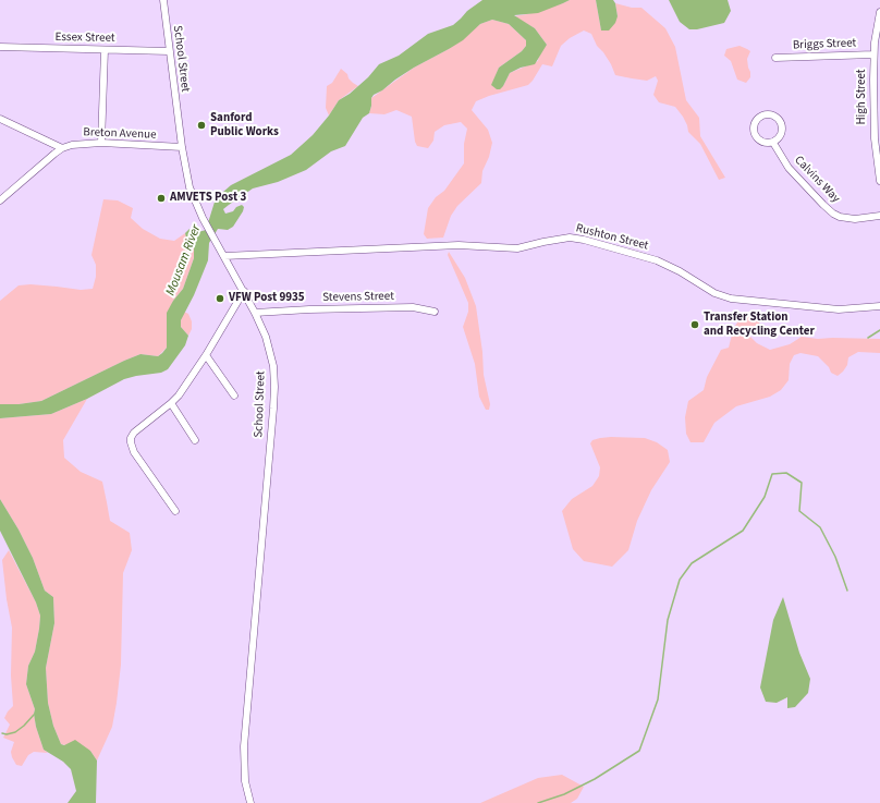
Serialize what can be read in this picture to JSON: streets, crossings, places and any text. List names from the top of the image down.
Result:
{
  "streets": {
    "street": [
      "Essex Street",
      "Briggs Street",
      "School Street",
      "High Street",
      "Breton Avenue",
      "Calvins Way",
      "Rushton Street",
      "Stevens Street"
    ]
  },
  "crossings": [
    ["Essex Street", "School Street"],
    ["Briggs Street", "High Street"],
    ["School Street", "Breton Avenue"],
    ["School Street", "Rushton Street"],
    ["School Street", "Stevens Street"]
  ],
  "water": ["Mousam River"],
  "places": [
    "Sanford Public Works",
    "AMVETS Post 3",
    "VFW Post 9935",
    "Transfer Station and Recycling Center"
  ]
}
